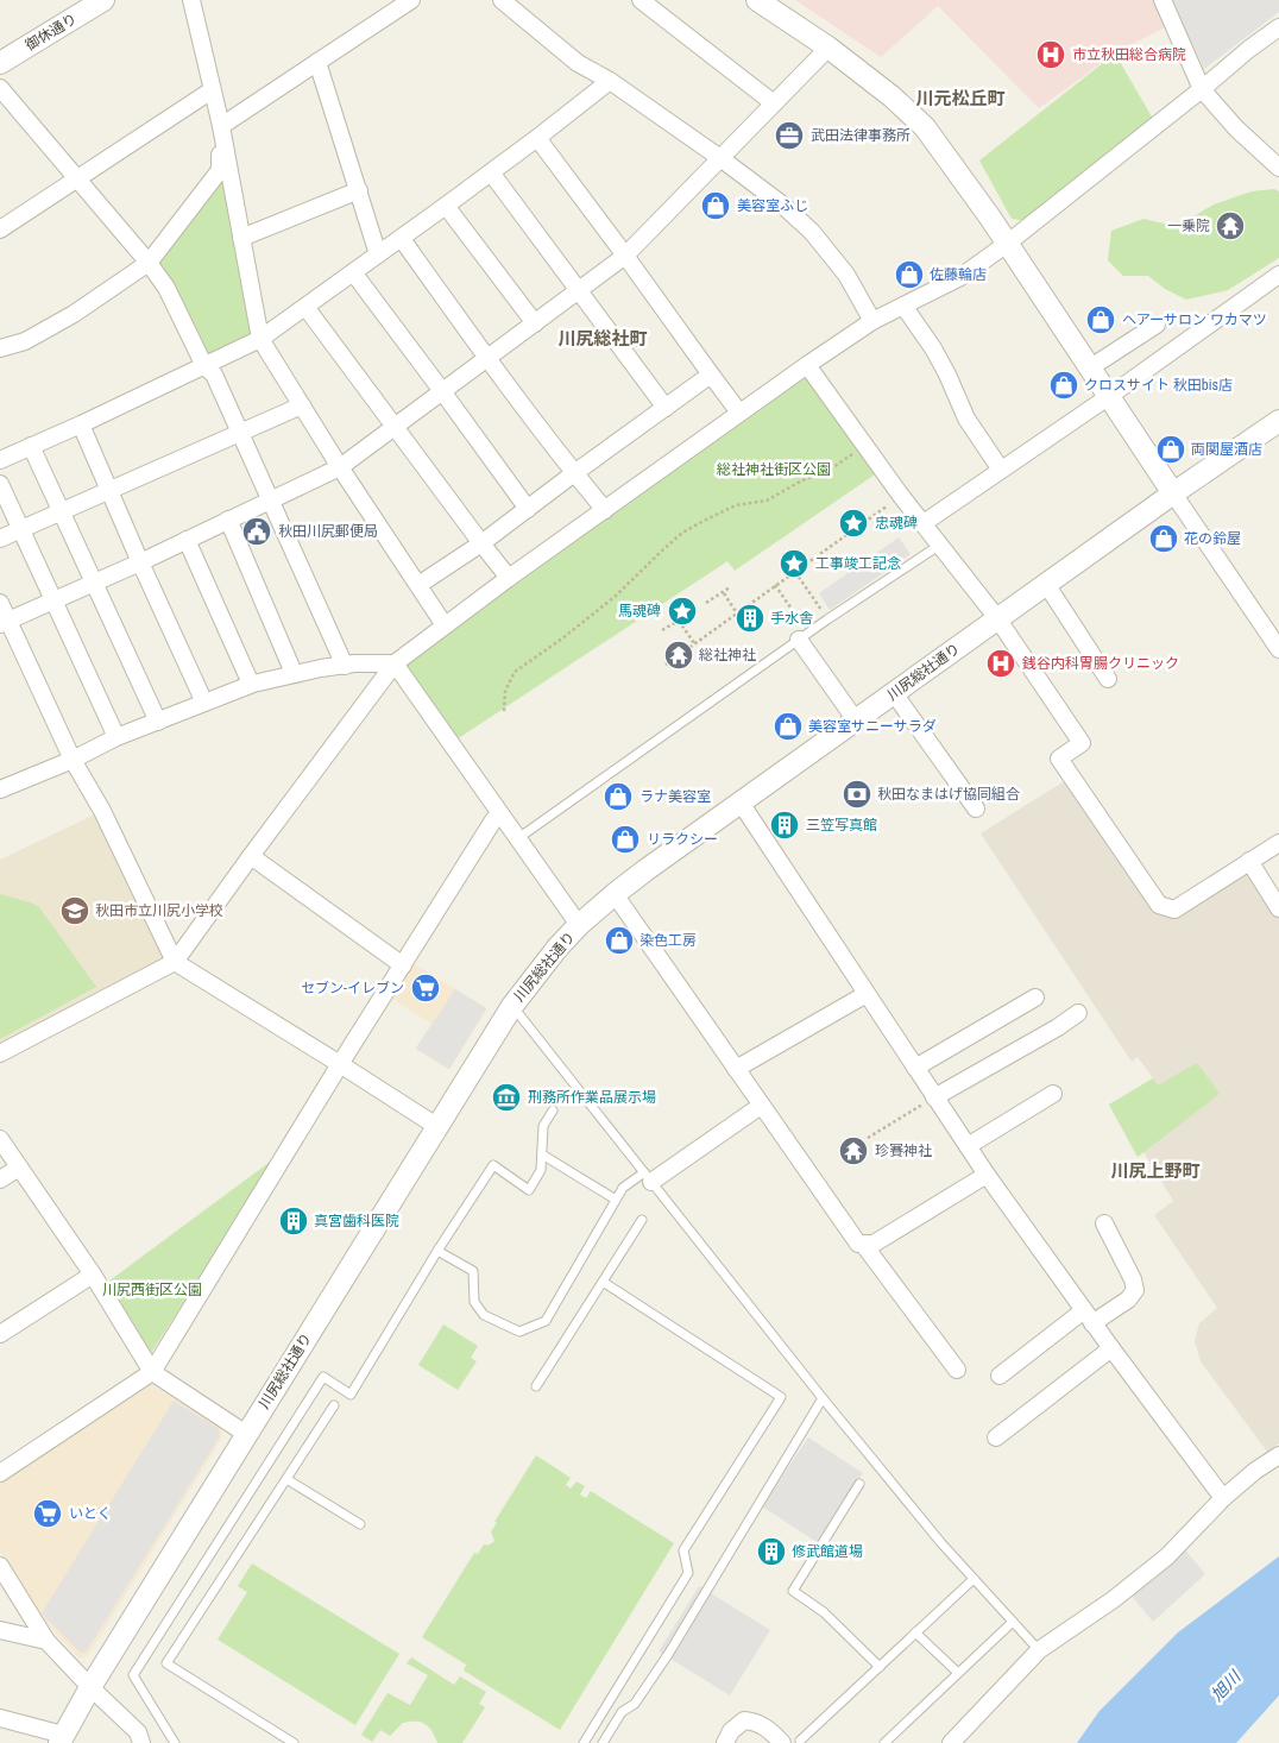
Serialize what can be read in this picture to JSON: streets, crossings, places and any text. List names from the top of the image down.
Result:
{
  "streets": {
    "street": ["御休通り", "川尻総社通り"]
  },
  "districts": ["川元松丘町", "川尻総社町", "川尻上野町"],
  "water": ["旭川"],
  "parks": ["総社神社街区公園", "川尻西街区公園"],
  "places": {
    "hospital": ["市立秋田総合病院", "銭谷内科胃腸クリニック"],
    "office": ["武田法律事務所"],
    "shop": [
      "美容室ふじ",
      "佐藤輪店",
      "ヘアーサロン ワカマツ",
      "クロスサイト 秋田bis店",
      "両関屋酒店",
      "花の鈴屋",
      "美容室サニーサラダ",
      "ラナ美容室",
      "リラクシー",
      "染色工房"
    ],
    "temple": ["一乗院", "総社神社", "珍賽神社"],
    "place": ["忠魂碑", "工事竣工記念", "馬魂碑"],
    "public building": ["秋田川尻郵便局"],
    "building": [
      "手水舎",
      "三笠写真館",
      "真宮歯科医院",
      "修武館道場"
    ],
    "bank": ["秋田なまはげ協同組合"],
    "school or university": ["秋田市立川尻小学校"],
    "supermarket": ["セブン-イレブン", "いとく"],
    "museum": ["刑務所作業品展示場"]
  }
}
